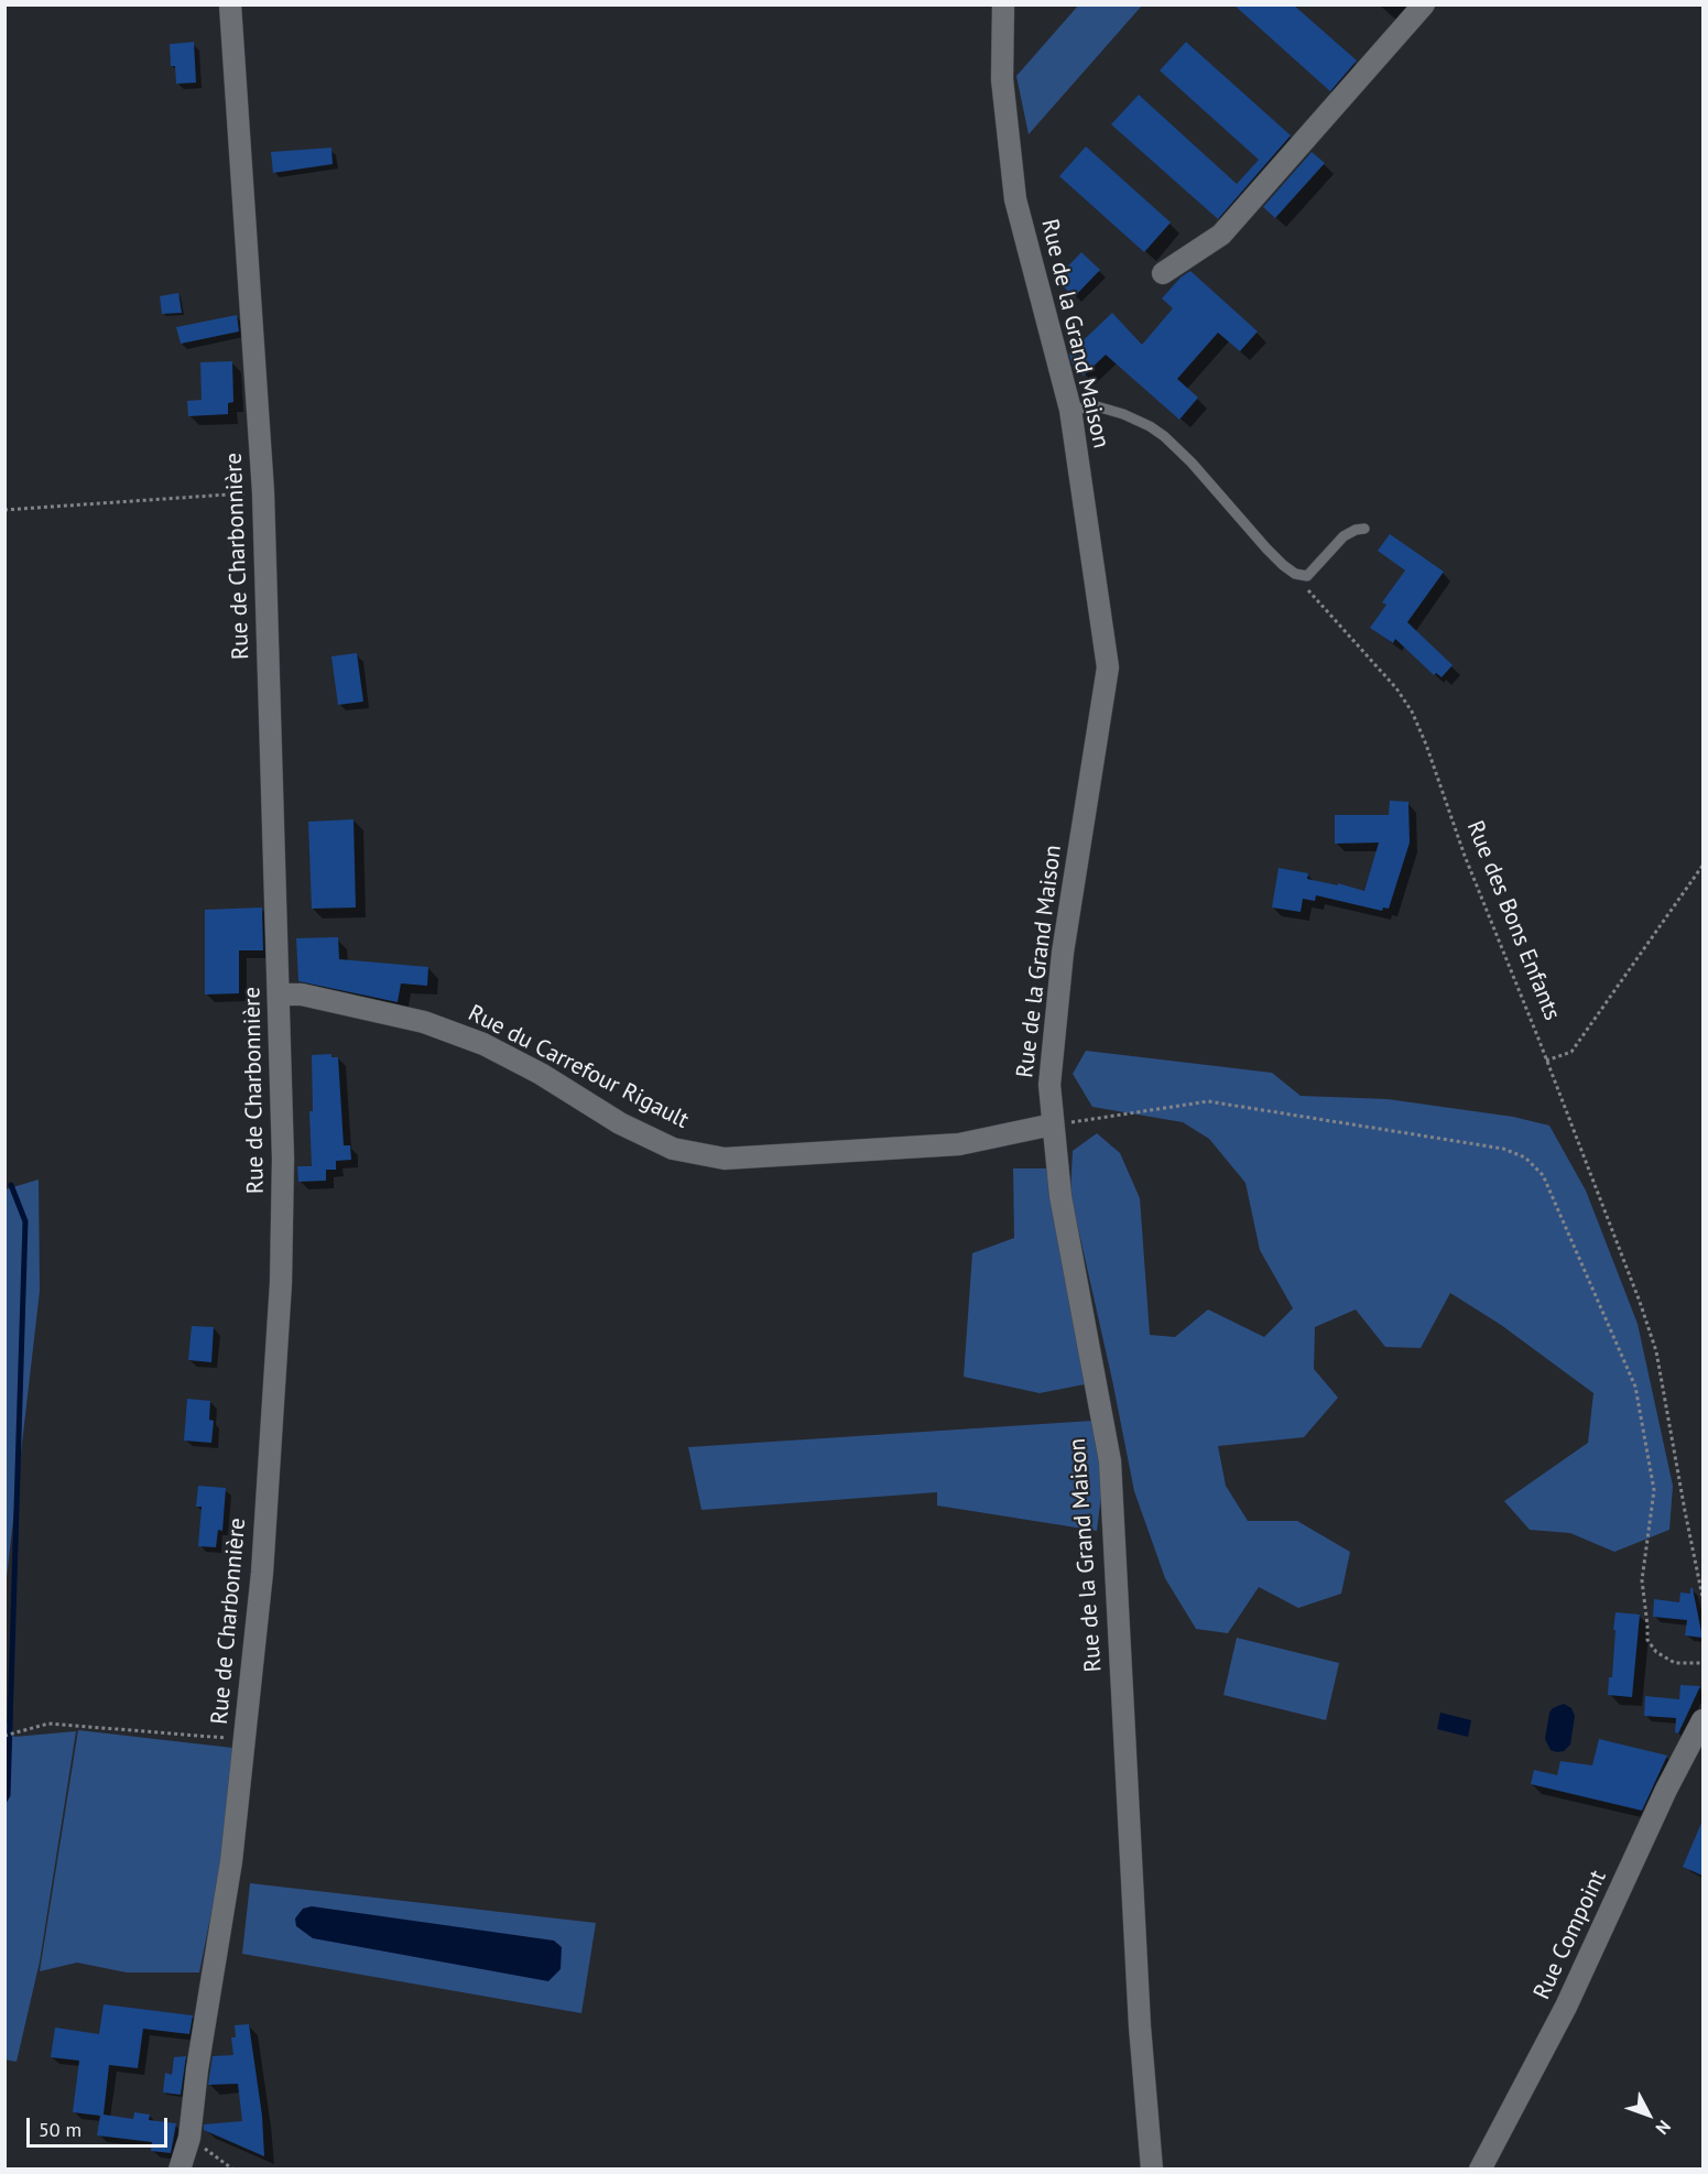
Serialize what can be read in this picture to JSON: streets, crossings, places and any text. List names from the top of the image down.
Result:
{
  "streets": {
    "street": [
      "Rue de la Grand Maison",
      "Rue de Charbonnière",
      "Rue du Carrefour Rigault",
      "Rue Compoint"
    ],
    "path": ["Rue des Bons Enfants"]
  },
  "crossings": [
    ["Rue de la Grand Maison", "Rue du Carrefour Rigault"],
    ["Rue de Charbonnière", "Rue du Carrefour Rigault"]
  ],
  "scale_bar": "50 m",
  "north": "bottom right"
}
